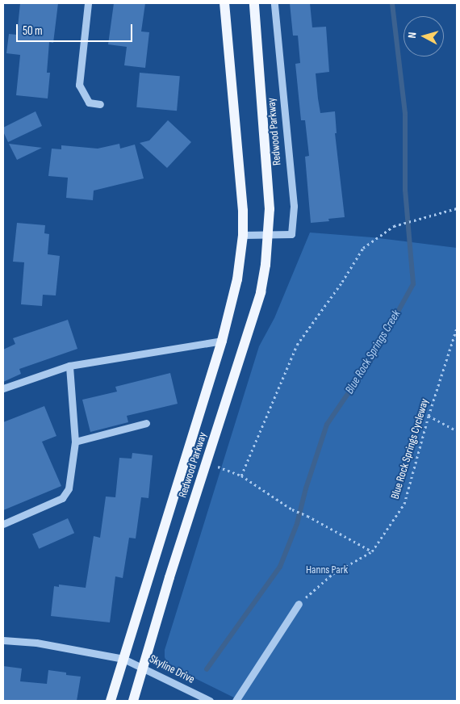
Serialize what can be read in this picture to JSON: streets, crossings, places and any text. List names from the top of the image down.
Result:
{
  "streets": {
    "main road": ["Redwood Parkway"],
    "street": ["Skyline Drive"],
    "path": ["Blue Rock Springs Cycleway"]
  },
  "crossings": [
    ["Redwood Parkway", "Skyline Drive"]
  ],
  "water": ["Blue Rock Springs Creek"],
  "parks": ["Hanns Park"],
  "scale_bar": "50 m",
  "north": "left"
}
